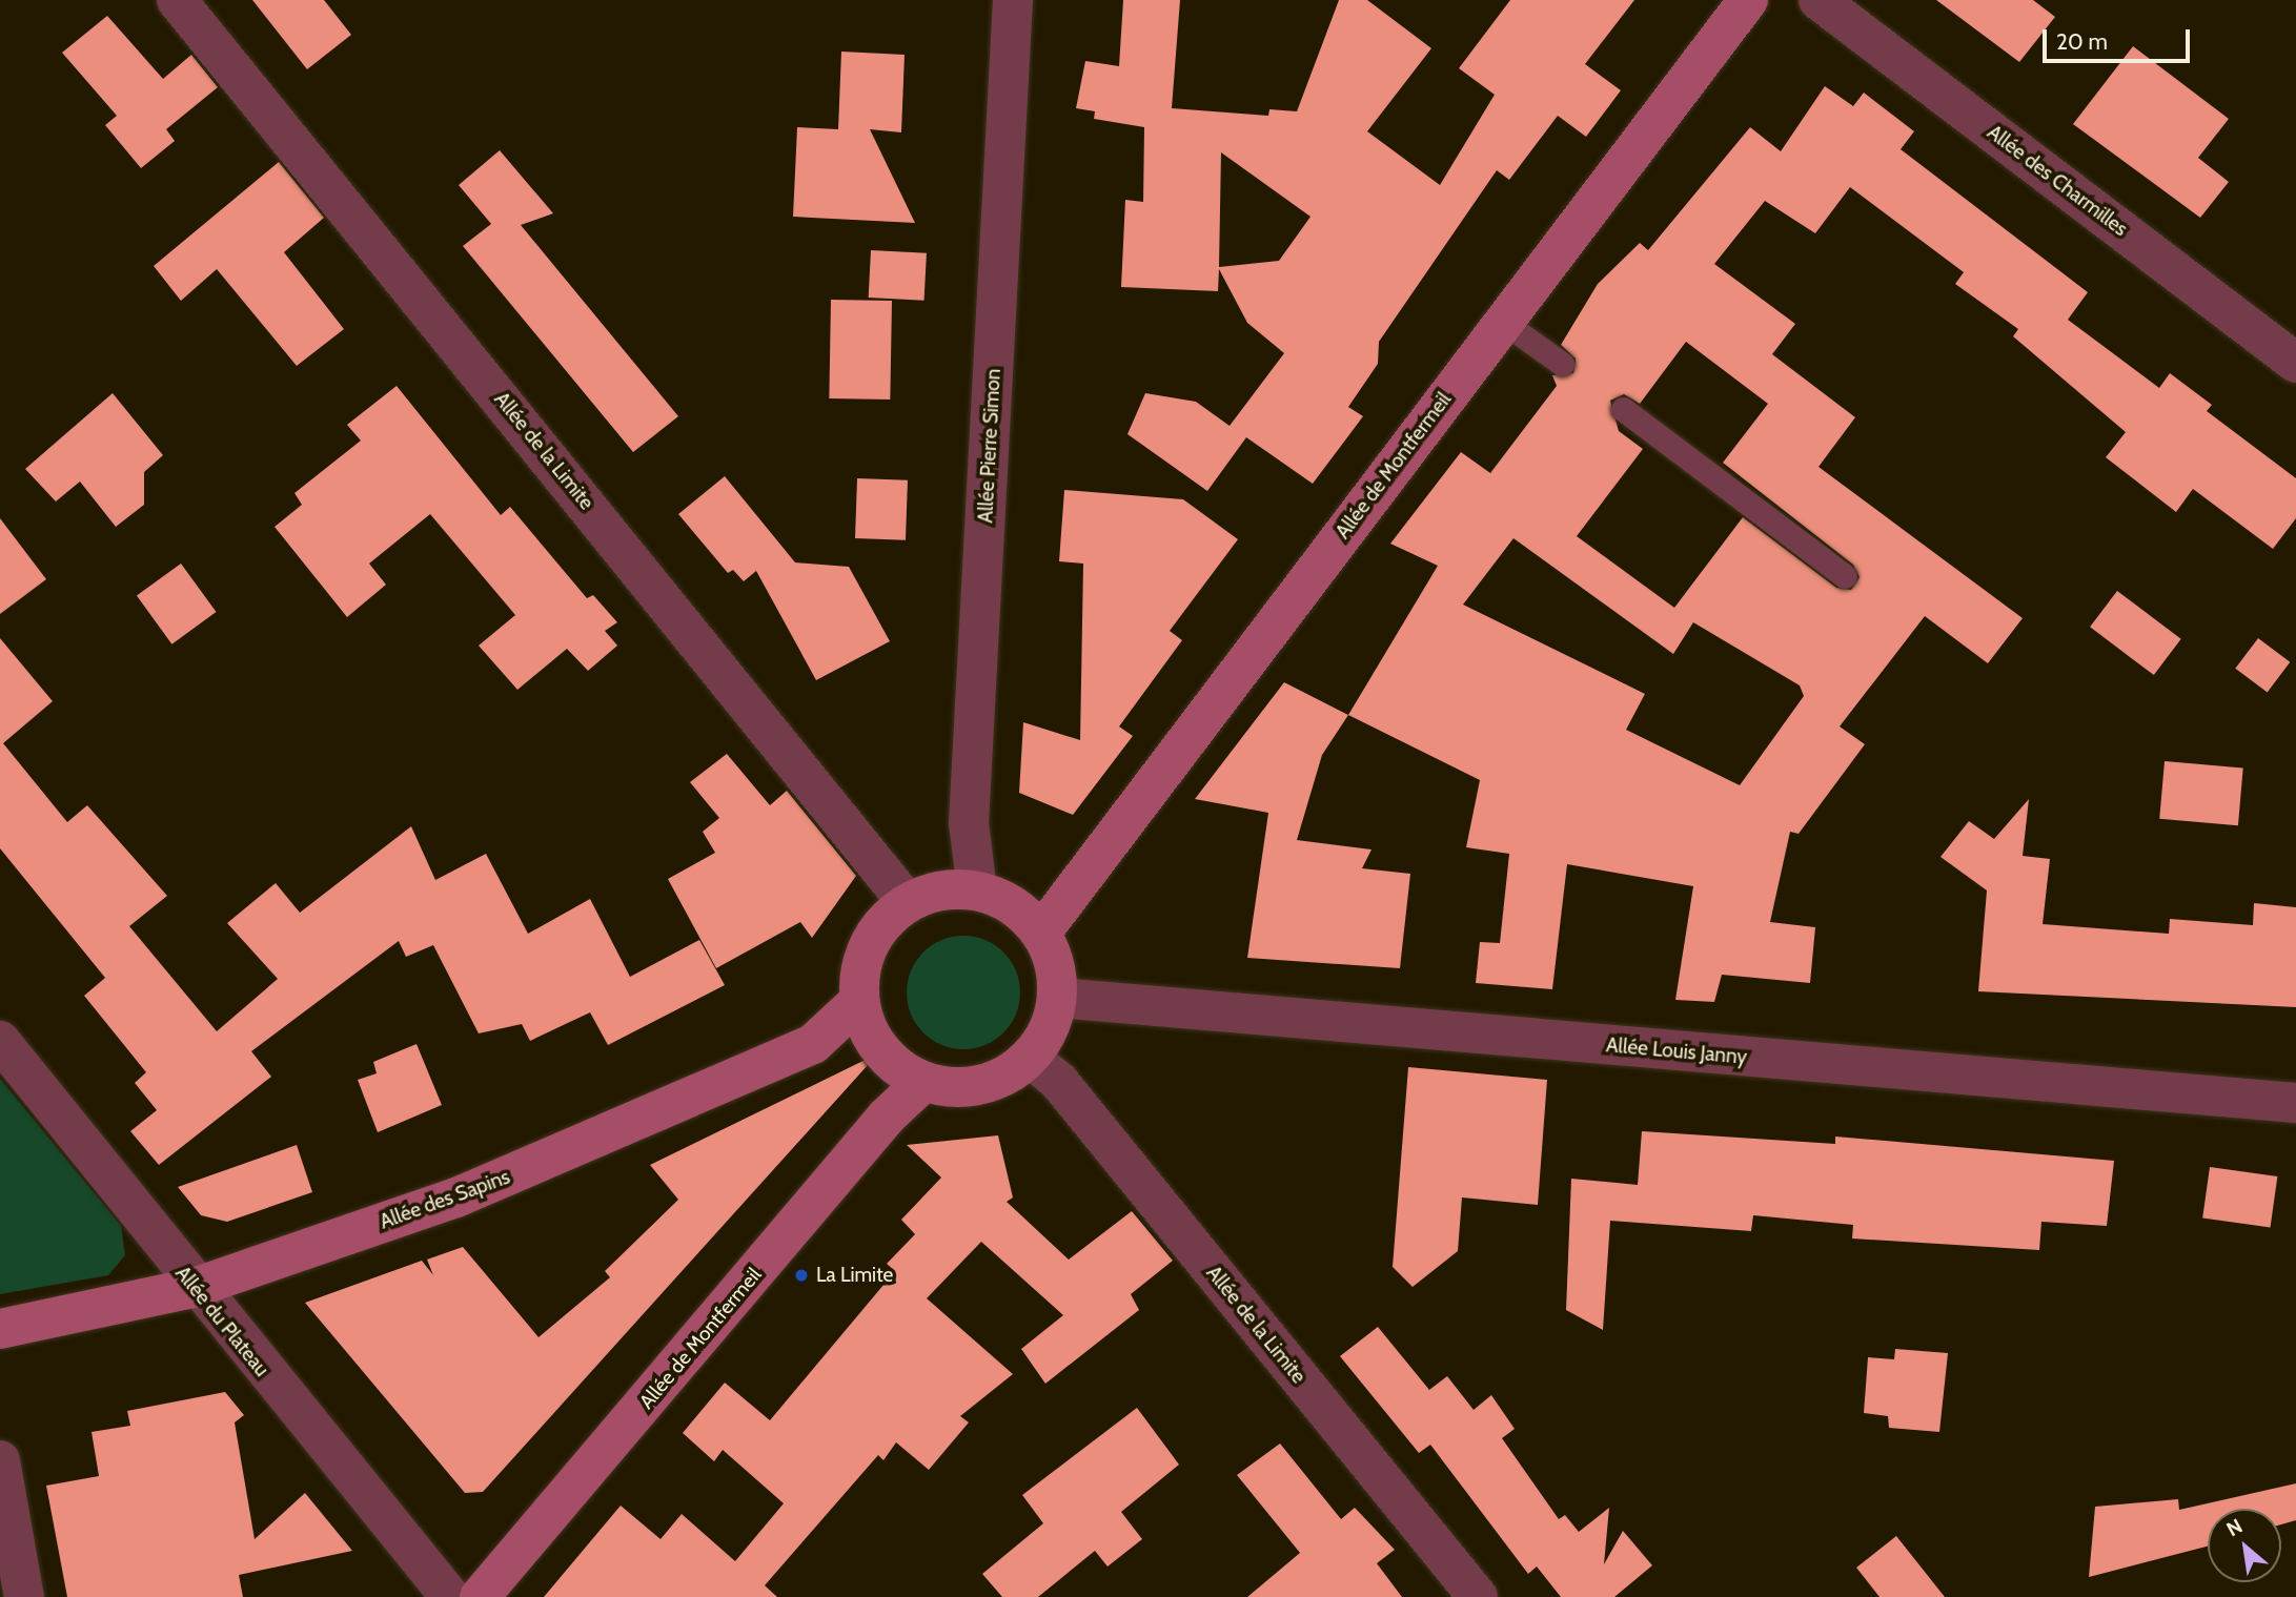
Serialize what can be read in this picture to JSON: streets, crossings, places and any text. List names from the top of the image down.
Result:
{
  "streets": {
    "main road": ["Allée de Montfermeil", "Allée des Sapins"],
    "street": [
      "Allée des Charmilles",
      "Allée Pierre Simon",
      "Allée de la Limite",
      "Allée Louis Janny",
      "Allée du Plateau"
    ]
  },
  "crossings": [
    ["Allée Pierre Simon", "Allée de la Limite"],
    ["Allée Pierre Simon", "Allée de Montfermeil"],
    ["Allée Pierre Simon", "Allée Louis Janny"],
    ["Allée Pierre Simon", "Allée des Sapins"],
    ["Allée de la Limite", "Allée de Montfermeil"],
    ["Allée de la Limite", "Allée Louis Janny"],
    ["Allée de la Limite", "Allée des Sapins"],
    ["Allée de Montfermeil", "Allée Louis Janny"],
    ["Allée de Montfermeil", "Allée des Sapins"],
    ["Allée Louis Janny", "Allée des Sapins"],
    ["Allée des Sapins", "Allée du Plateau"]
  ],
  "places": ["La Limite"],
  "scale_bar": "20 m",
  "north": "top left"
}
